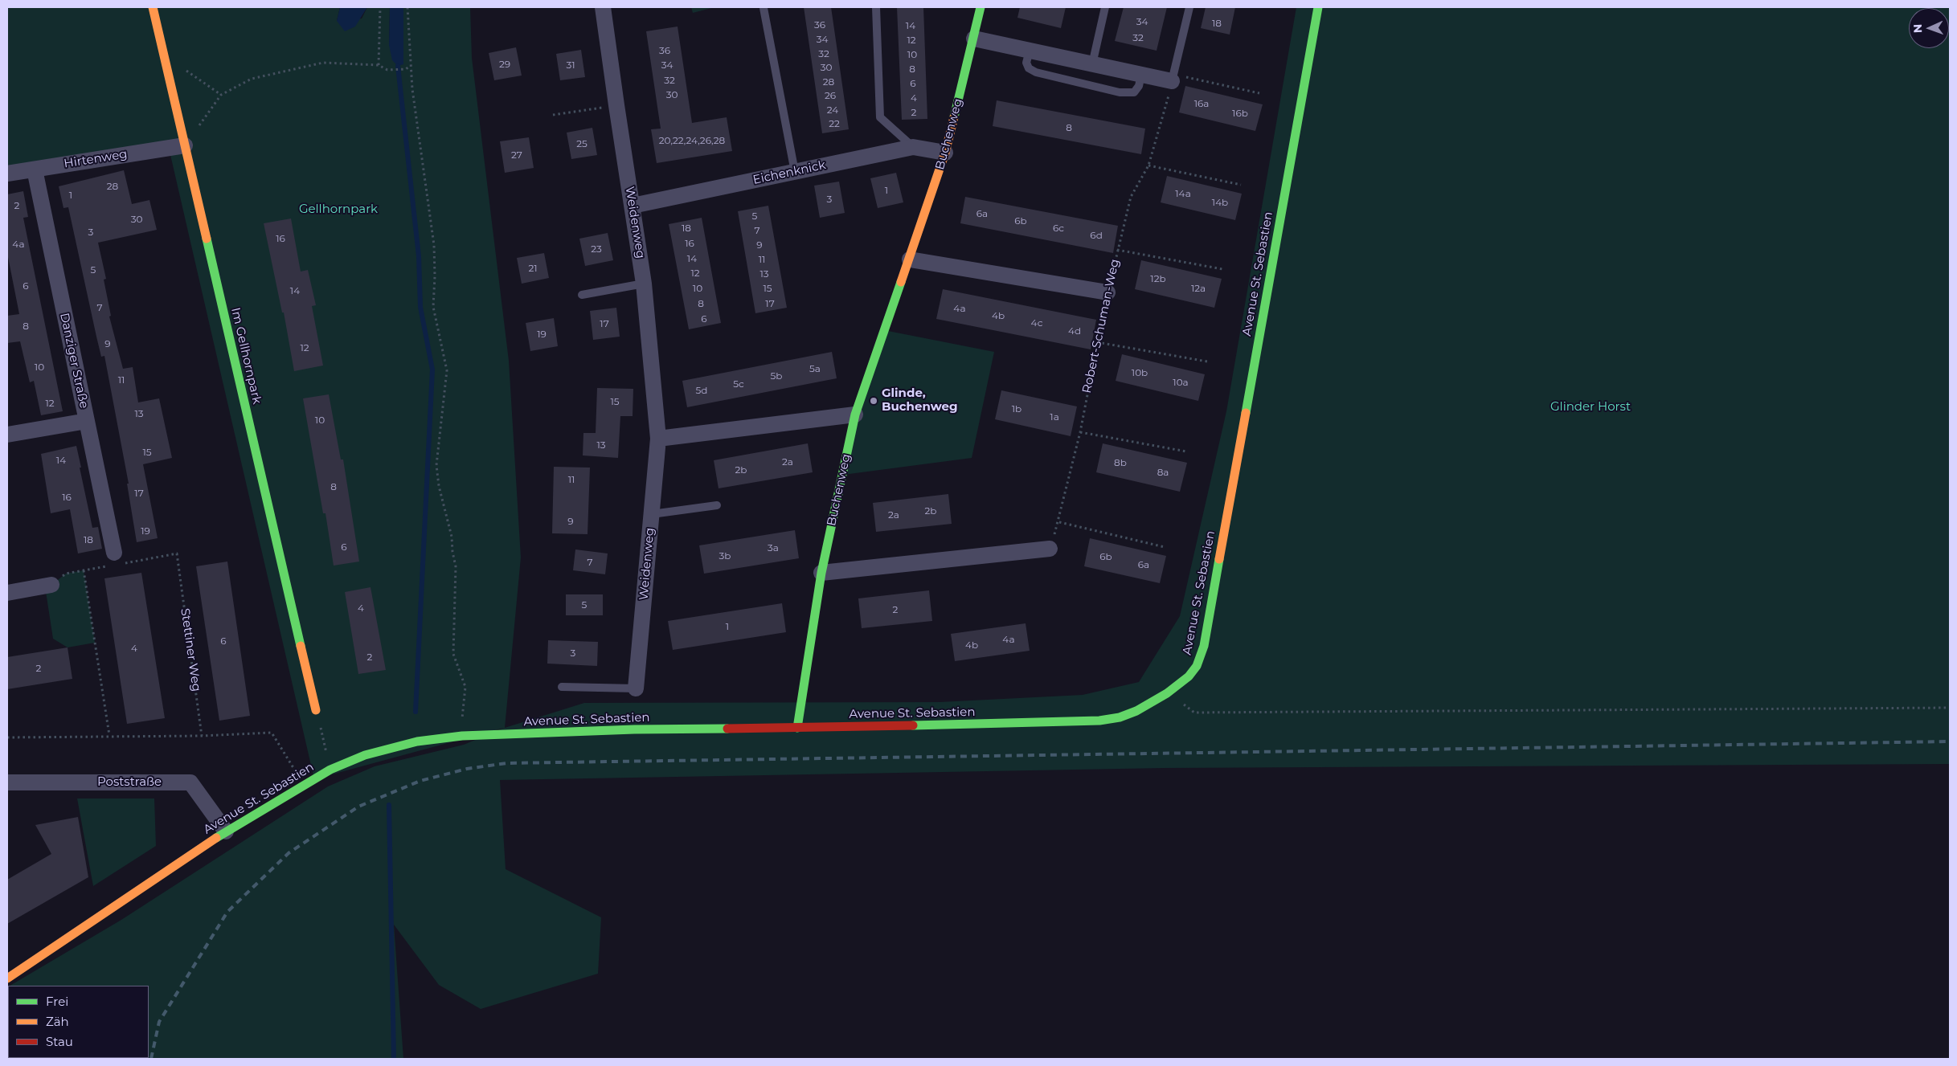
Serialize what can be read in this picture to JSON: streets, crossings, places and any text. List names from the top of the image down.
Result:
{
  "streets": {
    "main road": ["Buchenweg", "Avenue St. Sebastien", "Im Gellhornpark"],
    "street": [
      "Hirtenweg",
      "Eichenknick",
      "Weidenweg",
      "Danziger Straße",
      "Poststraße"
    ],
    "path": ["Robert-Schuman-Weg", "Stettiner Weg"]
  },
  "crossings": [
    ["Buchenweg", "Eichenknick"],
    ["Buchenweg", "Avenue St. Sebastien"],
    ["Hirtenweg", "Im Gellhornpark"],
    ["Hirtenweg", "Danziger Straße"],
    ["Eichenknick", "Weidenweg"],
    ["Avenue St. Sebastien", "Poststraße"]
  ],
  "parks": ["Gellhornpark", "Glinder Horst"],
  "places": ["Glinde, Buchenweg"],
  "house_numbers": [
    "34",
    "18",
    "36",
    "14",
    "32",
    "34",
    "12",
    "36",
    "32",
    "10",
    "29",
    "31",
    "34",
    "30",
    "8",
    "32",
    "28",
    "6",
    "30",
    "26",
    "4",
    "16a",
    "24",
    "2",
    "16b",
    "22",
    "8",
    "20,22,24,26,28",
    "25",
    "27",
    "28",
    "1",
    "14a",
    "1",
    "3",
    "14b",
    "2",
    "6a",
    "5",
    "30",
    "6b",
    "18",
    "6c",
    "7",
    "3",
    "6d",
    "16",
    "16",
    "4a",
    "9",
    "23",
    "14",
    "11",
    "21",
    "5",
    "12",
    "13",
    "12b",
    "6",
    "10",
    "15",
    "12a",
    "14",
    "8",
    "17",
    "7",
    "4a",
    "4b",
    "6",
    "4c",
    "17",
    "8",
    "4d",
    "19",
    "9",
    "12",
    "10",
    "5a",
    "10b",
    "5b",
    "11",
    "10a",
    "5c",
    "5d",
    "15",
    "12",
    "1b",
    "13",
    "1a",
    "10",
    "13",
    "15",
    "14",
    "2a",
    "8b",
    "2b",
    "8a",
    "11",
    "8",
    "17",
    "16",
    "2b",
    "2a",
    "9",
    "19",
    "18",
    "6",
    "3a",
    "3b",
    "6b",
    "7",
    "6a",
    "5",
    "4",
    "2",
    "1",
    "4a",
    "6",
    "4b",
    "4",
    "3",
    "2",
    "2"
  ],
  "legend": ["Frei", "Zäh", "Stau"],
  "north": "left"
}
